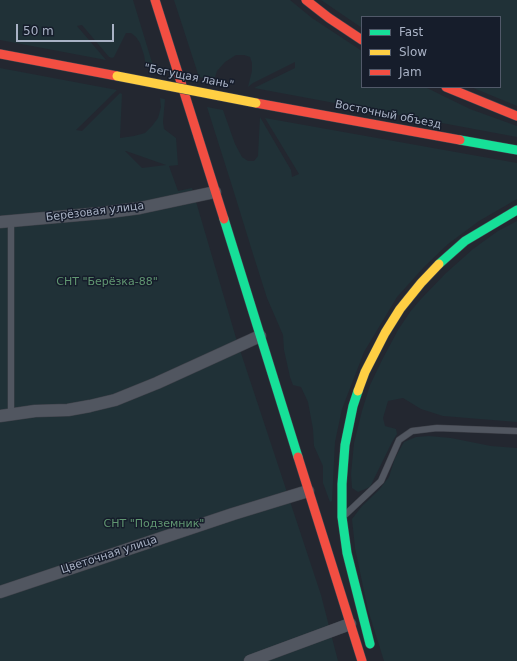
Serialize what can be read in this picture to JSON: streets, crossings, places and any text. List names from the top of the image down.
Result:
{
  "streets": {
    "main road": ["\"Бегущая лань\"", "Восточный объезд"],
    "street": ["Берёзовая улица", "Цветочная улица"]
  },
  "crossings": [
    ["\"Бегущая лань\"", "Восточный объезд"]
  ],
  "parks": ["СНТ \"Берёзка-88\"", "СНТ \"Подземник\""],
  "legend": ["Fast", "Slow", "Jam"],
  "scale_bar": "50 m"
}
